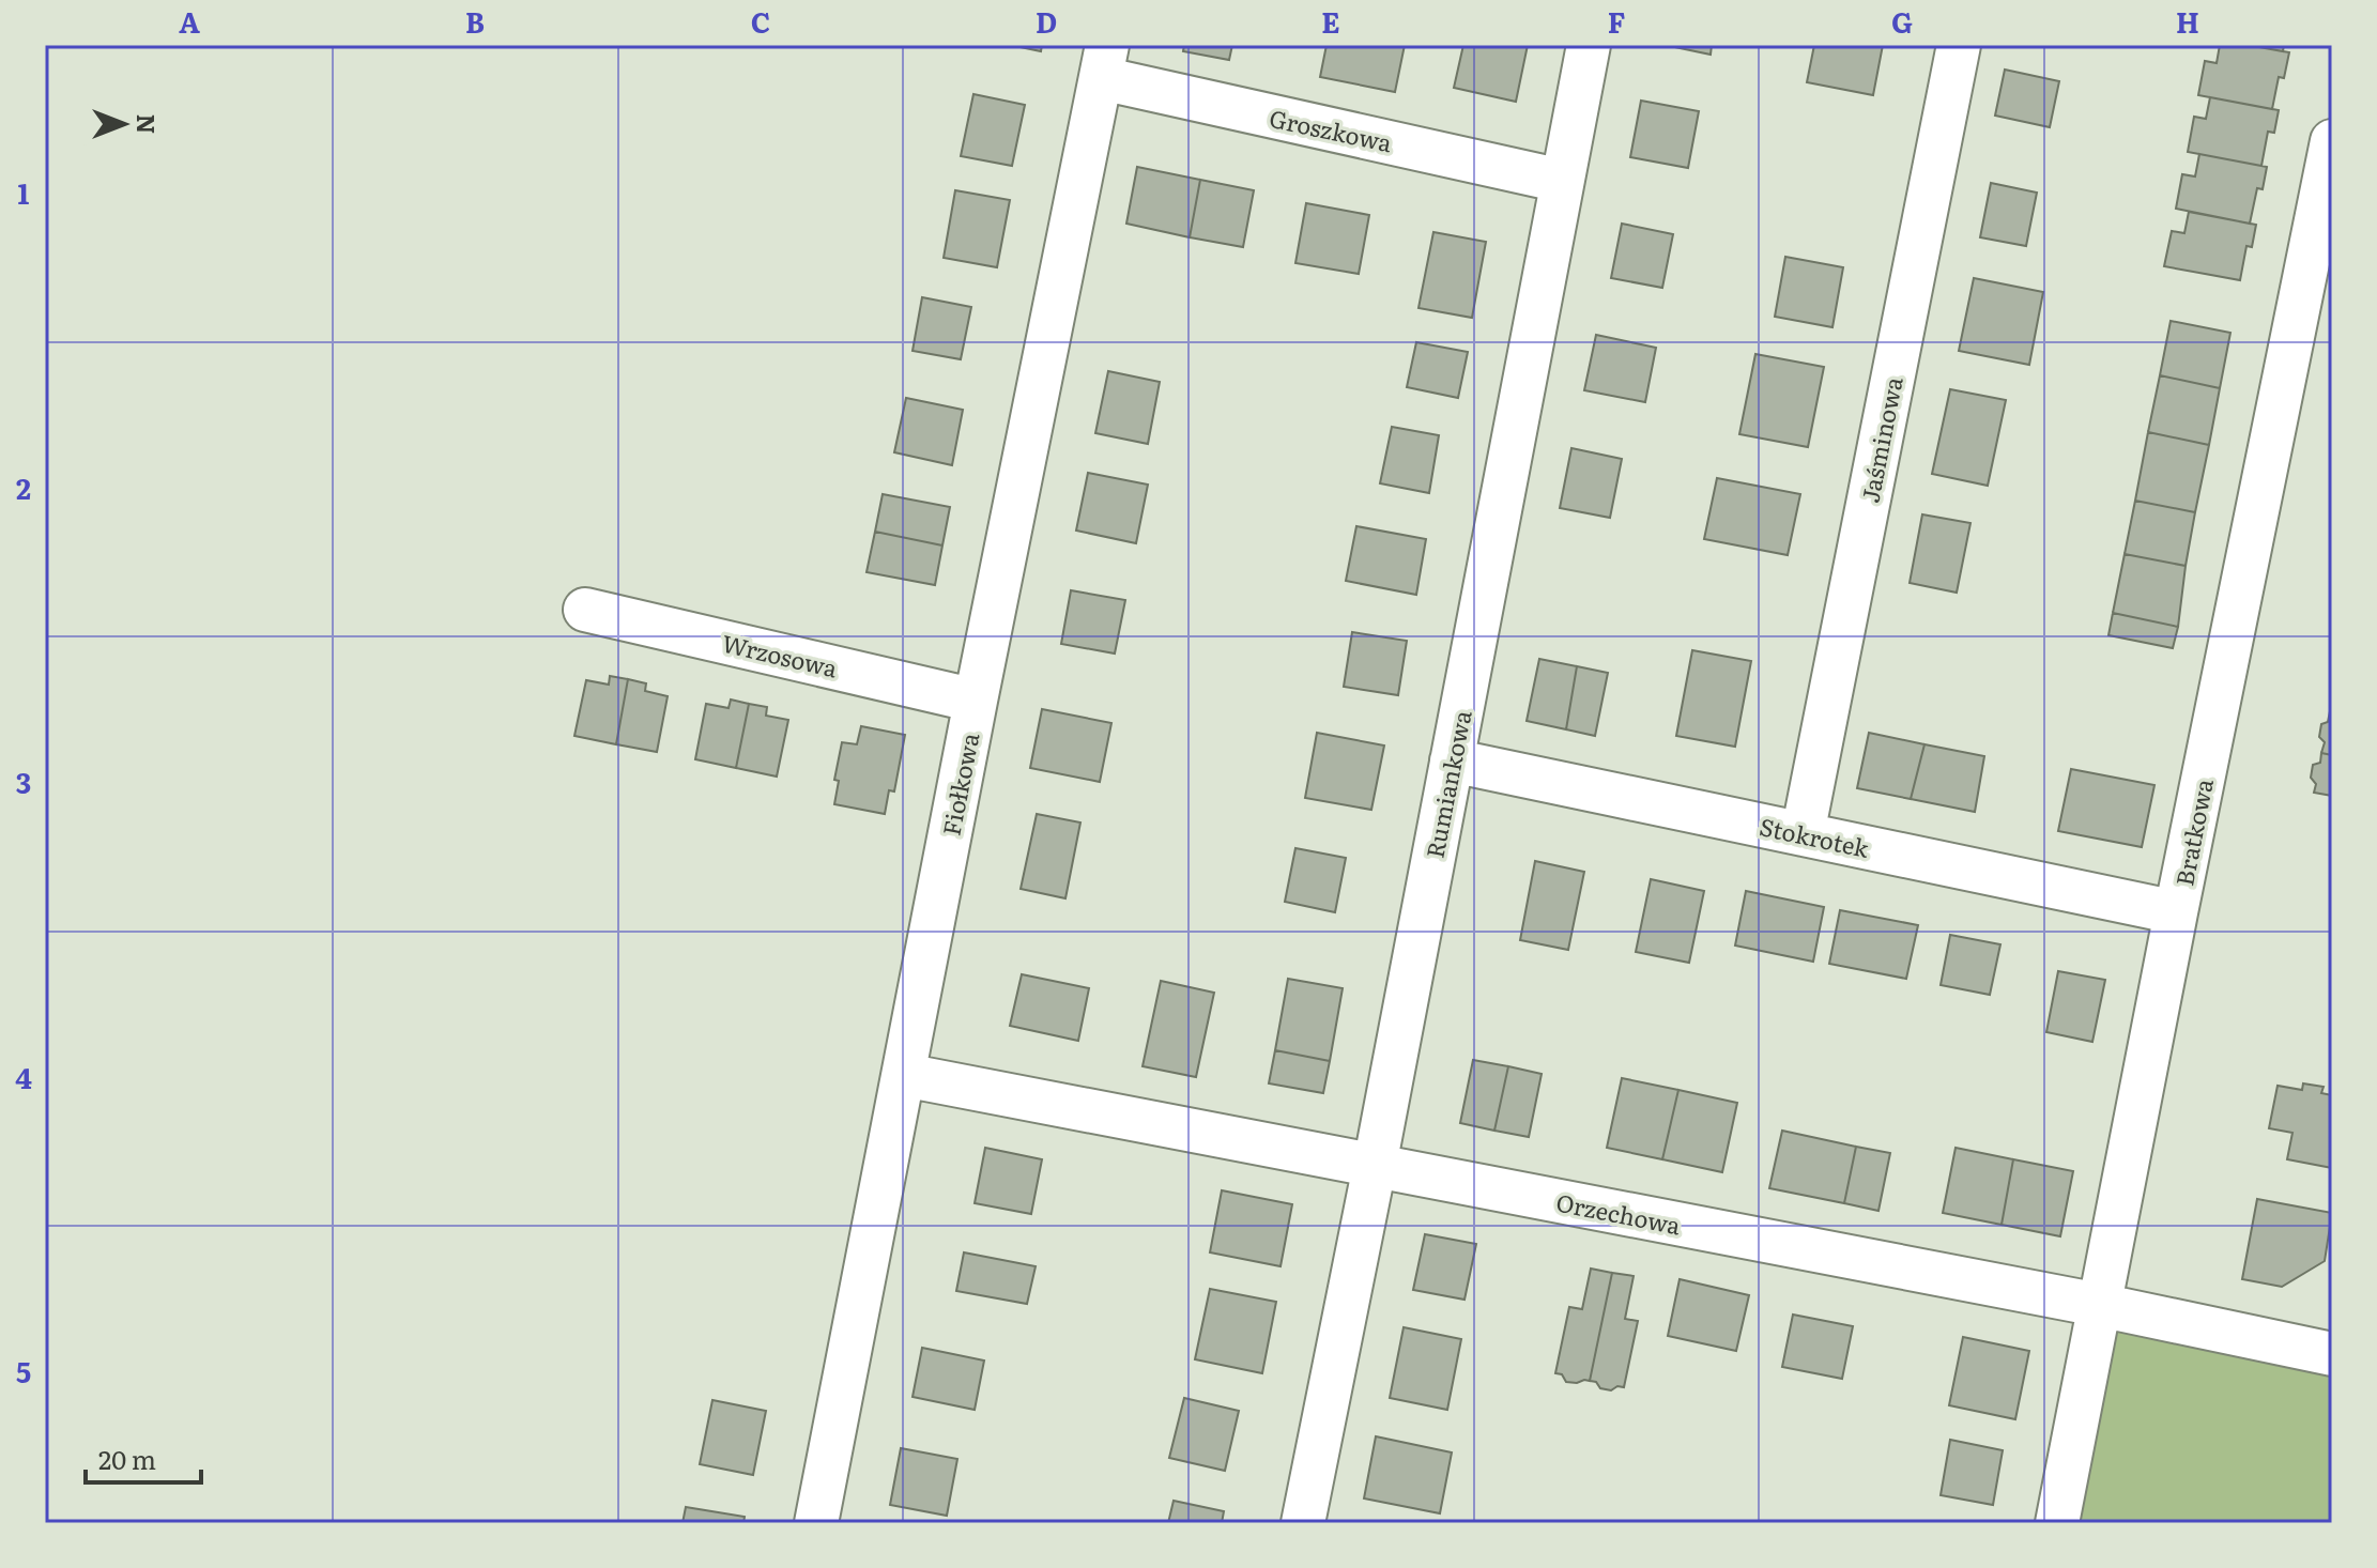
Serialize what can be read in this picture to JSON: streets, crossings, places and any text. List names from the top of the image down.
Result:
{
  "streets": {
    "street": [
      "Groszkowa",
      "Jaśminowa",
      "Wrzosowa",
      "Fiołkowa",
      "Rumiankowa",
      "Bratkowa",
      "Stokrotek",
      "Orzechowa"
    ]
  },
  "crossings": [
    ["Groszkowa", "Fiołkowa"],
    ["Groszkowa", "Rumiankowa"],
    ["Jaśminowa", "Stokrotek"],
    ["Wrzosowa", "Fiołkowa"],
    ["Fiołkowa", "Orzechowa"],
    ["Rumiankowa", "Stokrotek"],
    ["Rumiankowa", "Orzechowa"],
    ["Bratkowa", "Stokrotek"],
    ["Bratkowa", "Orzechowa"]
  ],
  "scale_bar": "20 m",
  "north": "right",
  "grid": {
    "columns": [
      "A",
      "B",
      "C",
      "D",
      "E",
      "F",
      "G",
      "H"
    ],
    "rows": [
      "1",
      "2",
      "3",
      "4",
      "5"
    ]
  }
}
